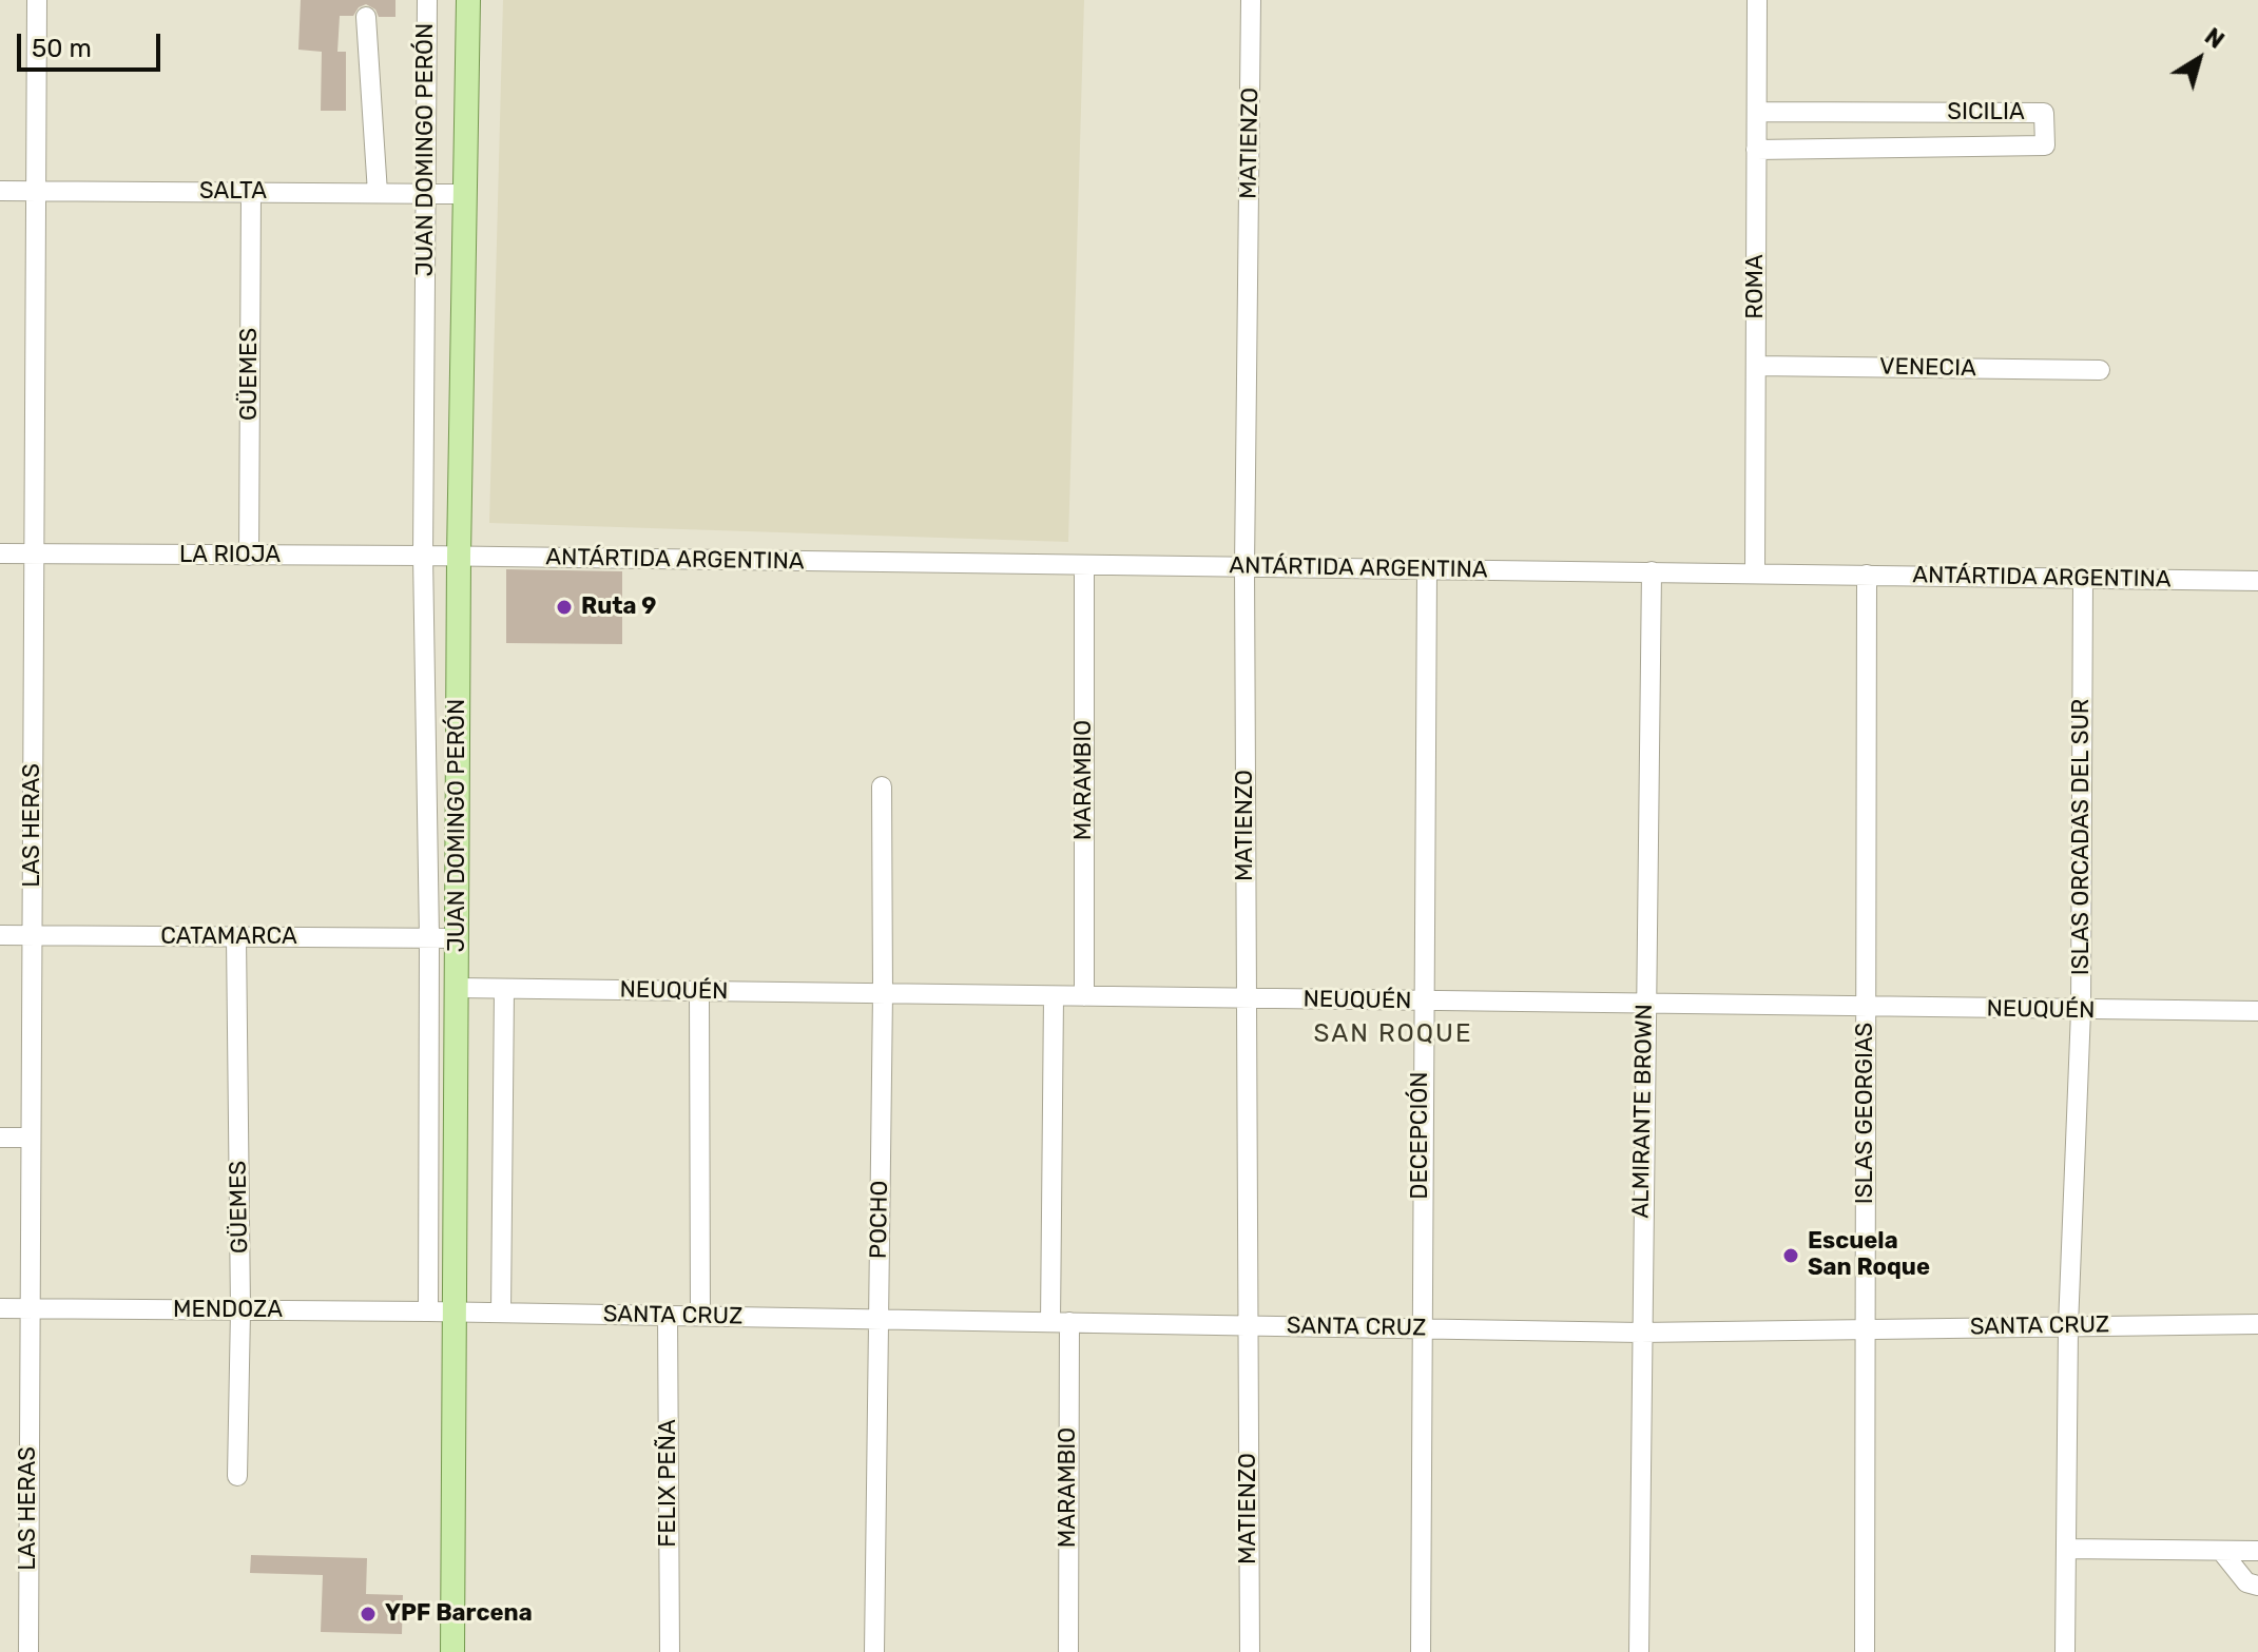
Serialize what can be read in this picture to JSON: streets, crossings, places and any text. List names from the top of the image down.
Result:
{
  "streets": {
    "main road": ["JUAN DOMINGO PERÓN"],
    "street": [
      "SICILIA",
      "MATIENZO",
      "SALTA",
      "ROMA",
      "VENECIA",
      "GÜEMES",
      "LA RIOJA",
      "ANTÁRTIDA ARGENTINA",
      "MARAMBIO",
      "LAS HERAS",
      "ISLAS ORCADAS DEL SUR",
      "CATAMARCA",
      "NEUQUÉN",
      "ALMIRANTE BROWN",
      "ISLAS GEORGIAS",
      "DECEPCIÓN",
      "POCHO",
      "MENDOZA",
      "SANTA CRUZ",
      "FELIX PEÑA"
    ]
  },
  "crossings": [
    ["SICILIA", "ROMA"],
    ["MATIENZO", "ANTÁRTIDA ARGENTINA"],
    ["MATIENZO", "NEUQUÉN"],
    ["MATIENZO", "SANTA CRUZ"],
    ["JUAN DOMINGO PERÓN", "SALTA"],
    ["JUAN DOMINGO PERÓN", "LA RIOJA"],
    ["JUAN DOMINGO PERÓN", "ANTÁRTIDA ARGENTINA"],
    ["JUAN DOMINGO PERÓN", "CATAMARCA"],
    ["JUAN DOMINGO PERÓN", "NEUQUÉN"],
    ["JUAN DOMINGO PERÓN", "MENDOZA"],
    ["JUAN DOMINGO PERÓN", "SANTA CRUZ"],
    ["SALTA", "GÜEMES"],
    ["SALTA", "LAS HERAS"],
    ["ROMA", "VENECIA"],
    ["ROMA", "ANTÁRTIDA ARGENTINA"],
    ["GÜEMES", "LA RIOJA"],
    ["GÜEMES", "CATAMARCA"],
    ["GÜEMES", "MENDOZA"],
    ["LA RIOJA", "ANTÁRTIDA ARGENTINA"],
    ["LA RIOJA", "LAS HERAS"],
    ["ANTÁRTIDA ARGENTINA", "MARAMBIO"],
    ["ANTÁRTIDA ARGENTINA", "ISLAS ORCADAS DEL SUR"],
    ["ANTÁRTIDA ARGENTINA", "ALMIRANTE BROWN"],
    ["ANTÁRTIDA ARGENTINA", "ISLAS GEORGIAS"],
    ["ANTÁRTIDA ARGENTINA", "DECEPCIÓN"],
    ["MARAMBIO", "NEUQUÉN"],
    ["MARAMBIO", "SANTA CRUZ"],
    ["LAS HERAS", "CATAMARCA"],
    ["LAS HERAS", "MENDOZA"],
    ["ISLAS ORCADAS DEL SUR", "NEUQUÉN"],
    ["ISLAS ORCADAS DEL SUR", "SANTA CRUZ"],
    ["NEUQUÉN", "ALMIRANTE BROWN"],
    ["NEUQUÉN", "ISLAS GEORGIAS"],
    ["NEUQUÉN", "DECEPCIÓN"],
    ["NEUQUÉN", "POCHO"],
    ["ALMIRANTE BROWN", "SANTA CRUZ"],
    ["ISLAS GEORGIAS", "SANTA CRUZ"],
    ["DECEPCIÓN", "SANTA CRUZ"],
    ["POCHO", "SANTA CRUZ"],
    ["MENDOZA", "SANTA CRUZ"],
    ["SANTA CRUZ", "FELIX PEÑA"]
  ],
  "districts": ["SAN ROQUE"],
  "places": ["Ruta 9", "Escuela San Roque", "YPF Barcena"],
  "scale_bar": "50 m",
  "north": "top right"
}
